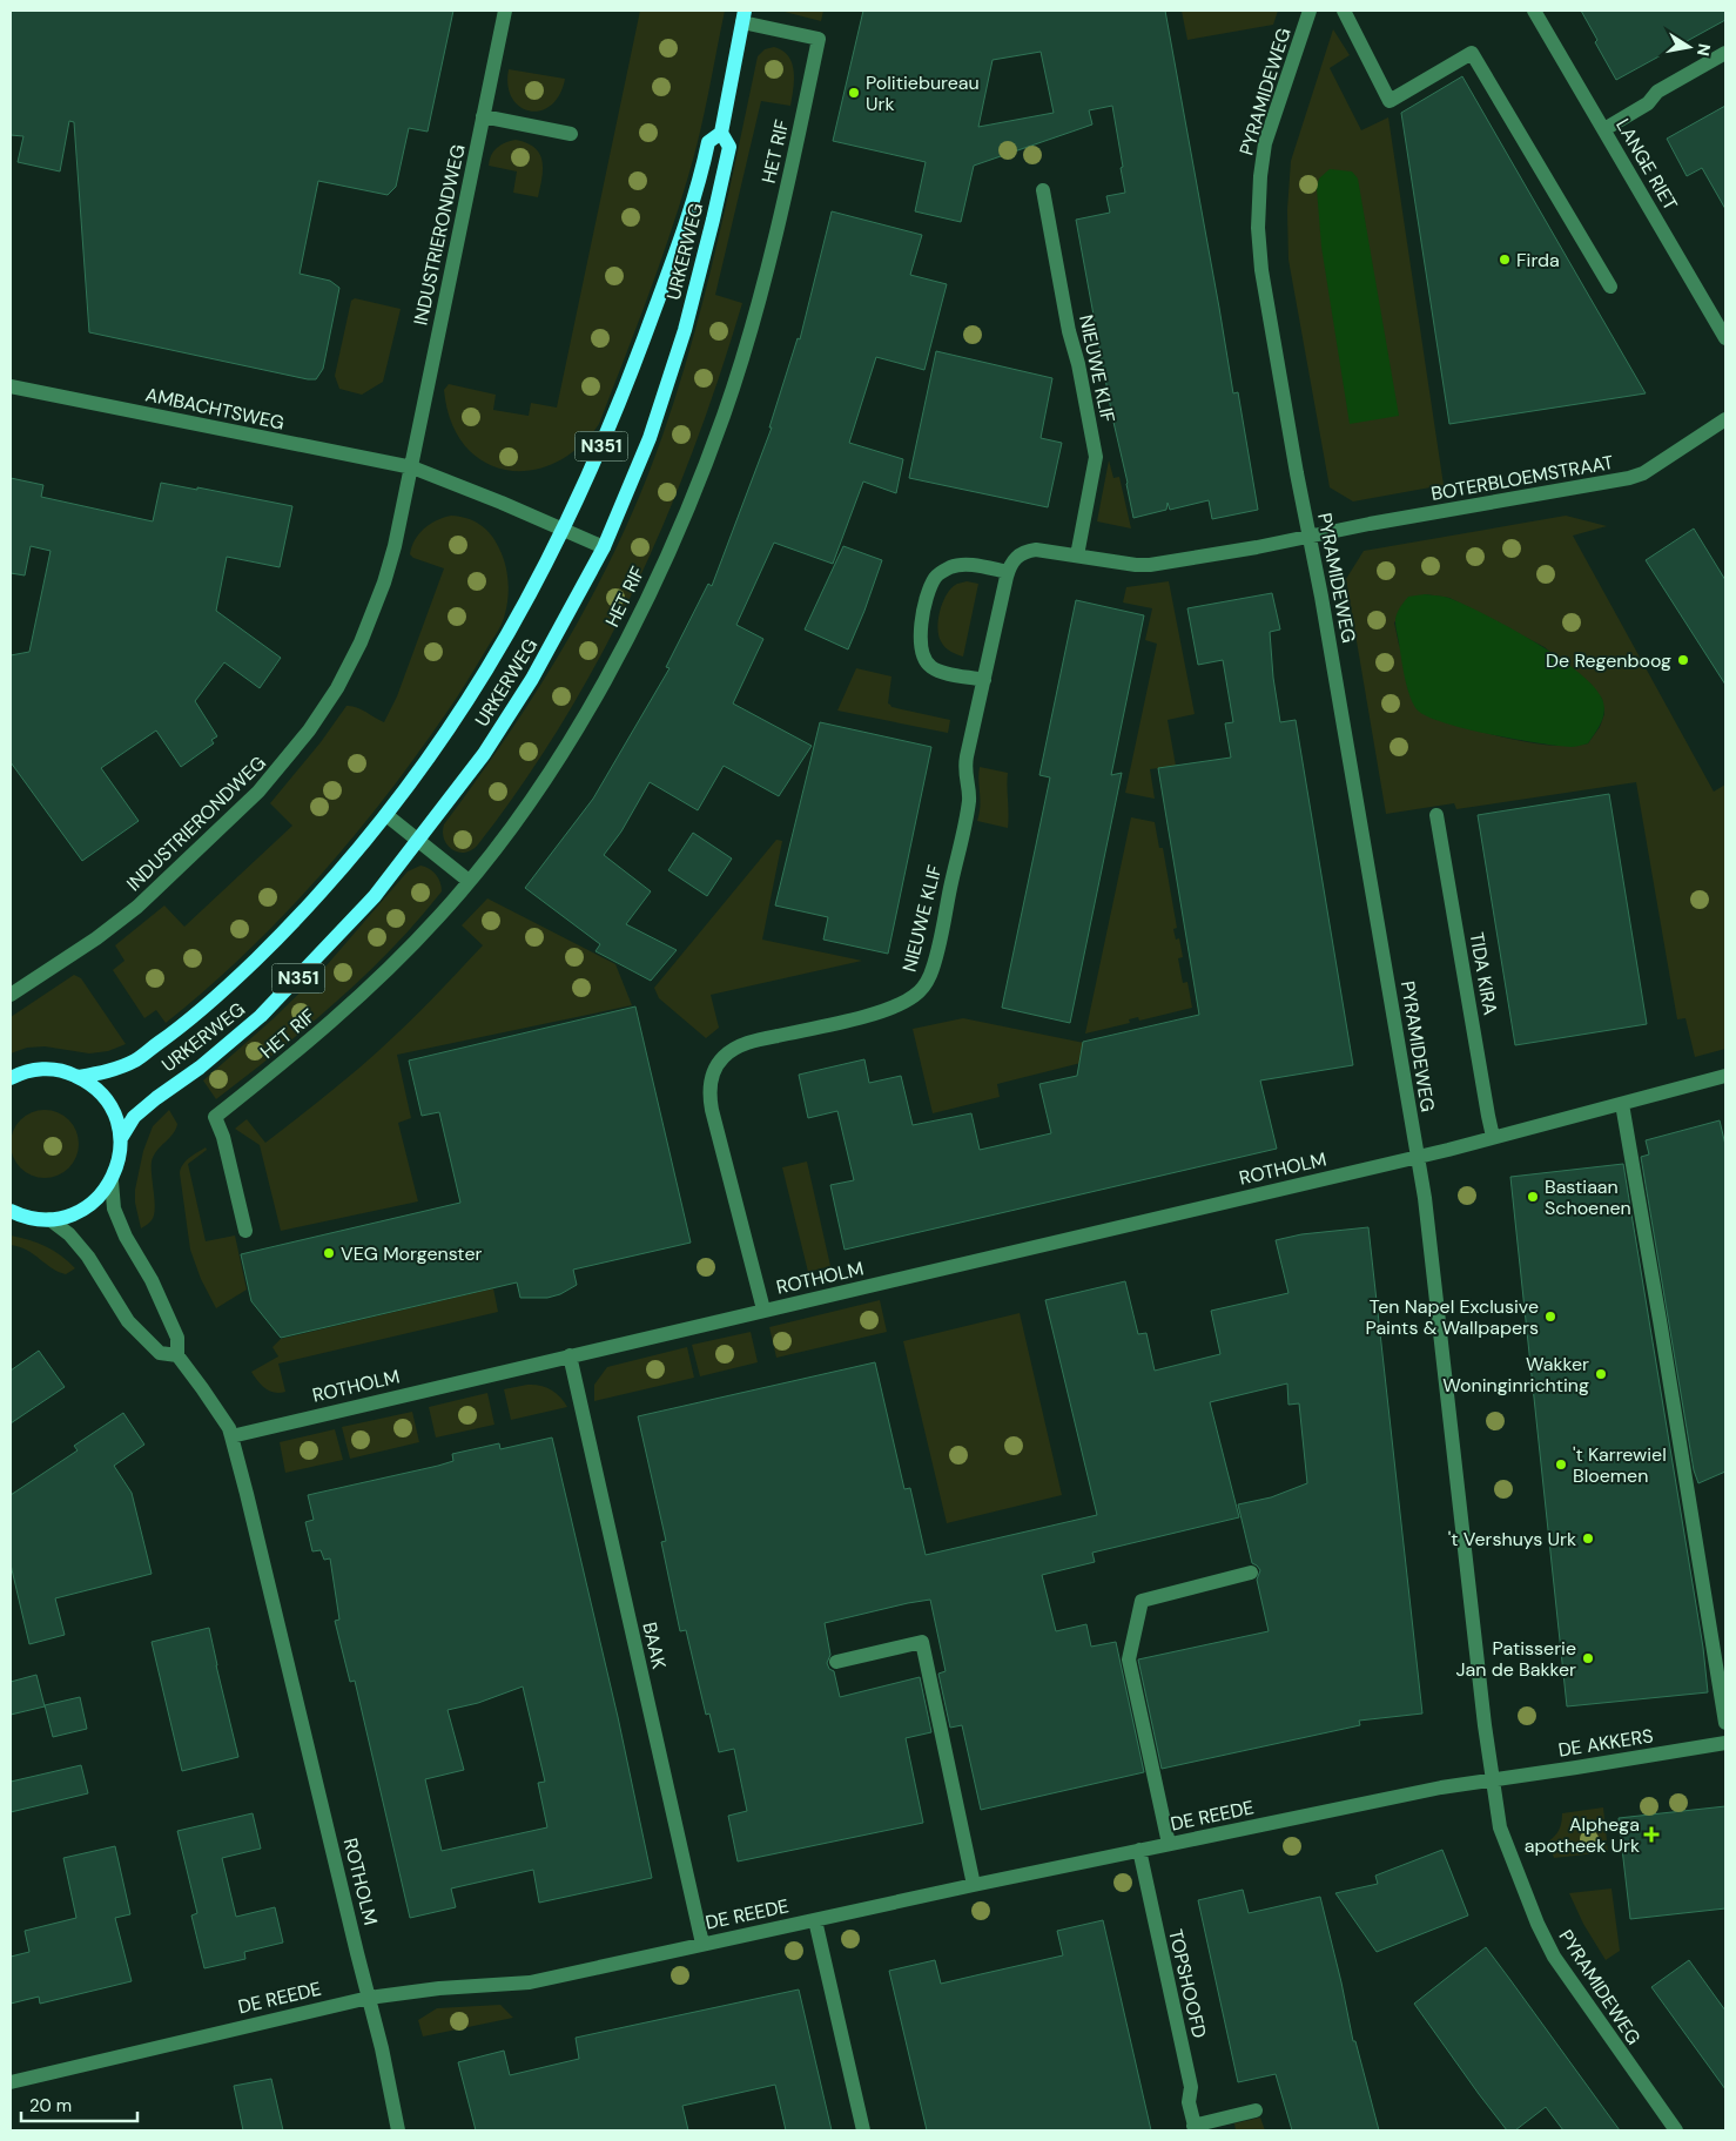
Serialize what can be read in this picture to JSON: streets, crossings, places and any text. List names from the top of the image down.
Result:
{
  "streets": {
    "main road": ["URKERWEG", "N351"],
    "street": [
      "PYRAMIDEWEG",
      "HET RIF",
      "LANGE RIET",
      "INDUSTRIERONDWEG",
      "NIEUWE KLIF",
      "AMBACHTSWEG",
      "BOTERBLOEMSTRAAT",
      "TIDA KIRA",
      "ROTHOLM",
      "BAAK",
      "DE AKKERS",
      "DE REEDE",
      "TOPSHOOFD"
    ]
  },
  "crossings": [
    ["PYRAMIDEWEG", "BOTERBLOEMSTRAAT"],
    ["PYRAMIDEWEG", "ROTHOLM"],
    ["PYRAMIDEWEG", "DE AKKERS"],
    ["PYRAMIDEWEG", "DE REEDE"],
    ["HET RIF", "URKERWEG"],
    ["INDUSTRIERONDWEG", "AMBACHTSWEG"],
    ["URKERWEG", "N351"],
    ["NIEUWE KLIF", "ROTHOLM"],
    ["N351", "ROTHOLM"],
    ["ROTHOLM", "BAAK"],
    ["ROTHOLM", "DE REEDE"],
    ["BAAK", "DE REEDE"],
    ["DE AKKERS", "DE REEDE"],
    ["DE REEDE", "TOPSHOOFD"]
  ],
  "places": {
    "other": [
      "Politiebureau Urk",
      "Firda",
      "De Regenboog",
      "Bastiaan Schoenen",
      "VEG Morgenster",
      "Ten Napel Exclusive Paints & Wallpapers",
      "Wakker Woninginrichting",
      "'t Karrewiel Bloemen",
      "'t Vershuys Urk",
      "Patisserie Jan de Bakker"
    ],
    "health": ["Alphega apotheek Urk"]
  },
  "scale_bar": "20 m",
  "north": "right"
}
